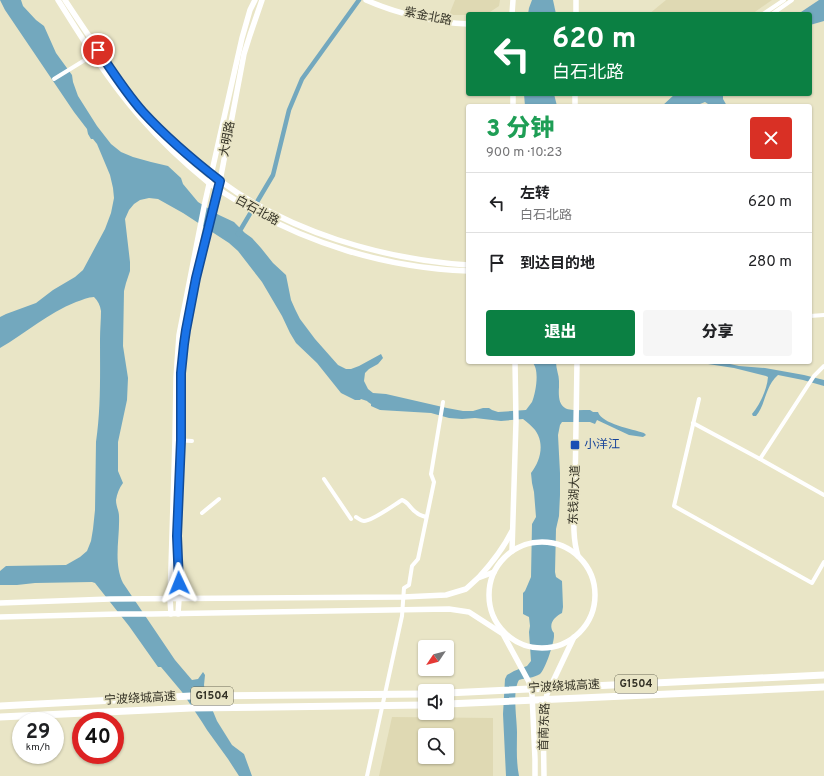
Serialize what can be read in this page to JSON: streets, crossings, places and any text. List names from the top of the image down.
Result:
{
  "streets": {
    "highway": ["G1504", "宁波绕城高速"],
    "main road": [
      "紫金北路",
      "大明路",
      "白石北路",
      "东钱湖大道",
      "首南东路"
    ]
  },
  "crossings": [
    ["大明路", "白石北路"],
    ["东钱湖大道", "首南东路"]
  ],
  "places": {
    "transit": ["小洋江"]
  },
  "north": "bottom left",
  "page": {
    "turn": ["620 m", "白石北路"],
    "heading": ["3 分钟", "900 m · 10:23"],
    "list": [
      {
        "name": "左转",
        "note": "白石北路",
        "value": "620 m"
      },
      {
        "name": "到达目的地",
        "value": "280 m"
      }
    ],
    "buttons": ["退出", "分享"],
    "speed": "29 km/h",
    "limit": "40"
  }
}
